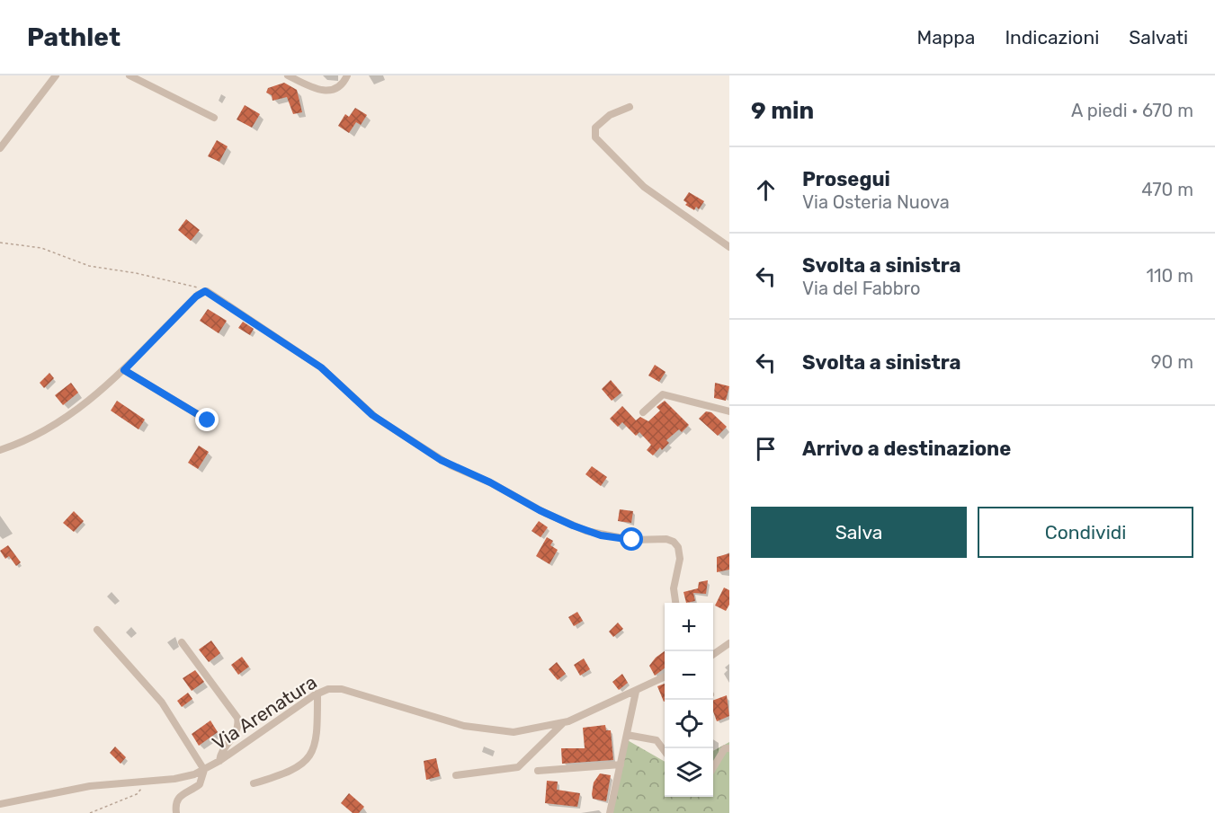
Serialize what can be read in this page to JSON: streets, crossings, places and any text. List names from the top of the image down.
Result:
{
  "streets": {
    "street": ["Via Arenatura"]
  },
  "page": {
    "header": "Pathlet",
    "nav": ["Mappa", "Indicazioni", "Salvati"],
    "heading": ["9 min", "A piedi · 670 m"],
    "list": [
      ["Prosegui", "Via Osteria Nuova", "470 m"],
      ["Svolta a sinistra", "Via del Fabbro", "110 m"],
      ["Svolta a sinistra", "90 m"],
      "Arrivo a destinazione"
    ],
    "buttons": ["Salva", "Condividi"],
    "map_buttons": ["+", "−"]
  }
}
